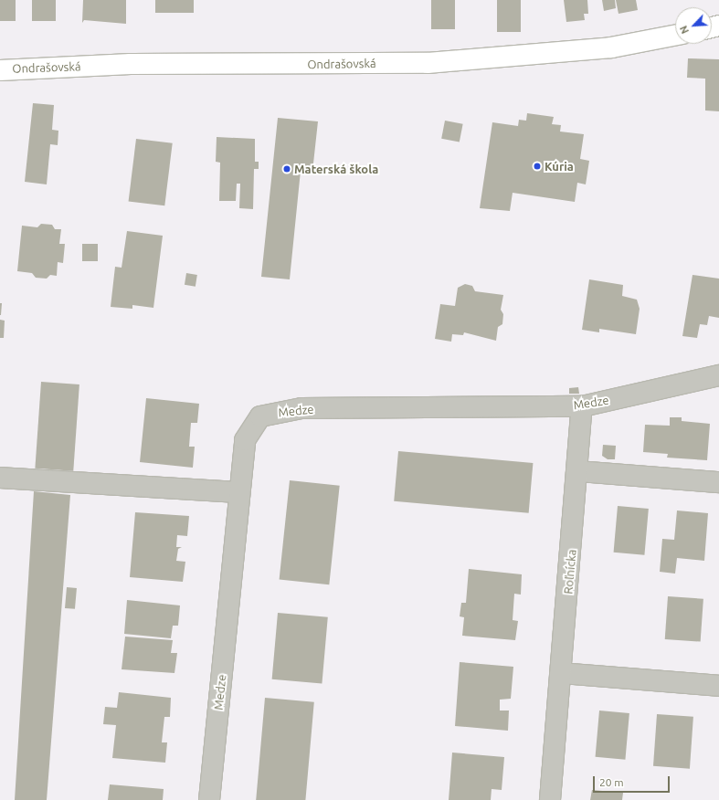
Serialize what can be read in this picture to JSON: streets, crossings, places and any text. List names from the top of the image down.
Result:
{
  "streets": {
    "street": ["Ondrašovská", "Medze", "Roľnícka"]
  },
  "crossings": [
    ["Medze", "Roľnícka"]
  ],
  "places": ["Kúria", "Materská škola"],
  "scale_bar": "20 m",
  "north": "bottom left"
}
